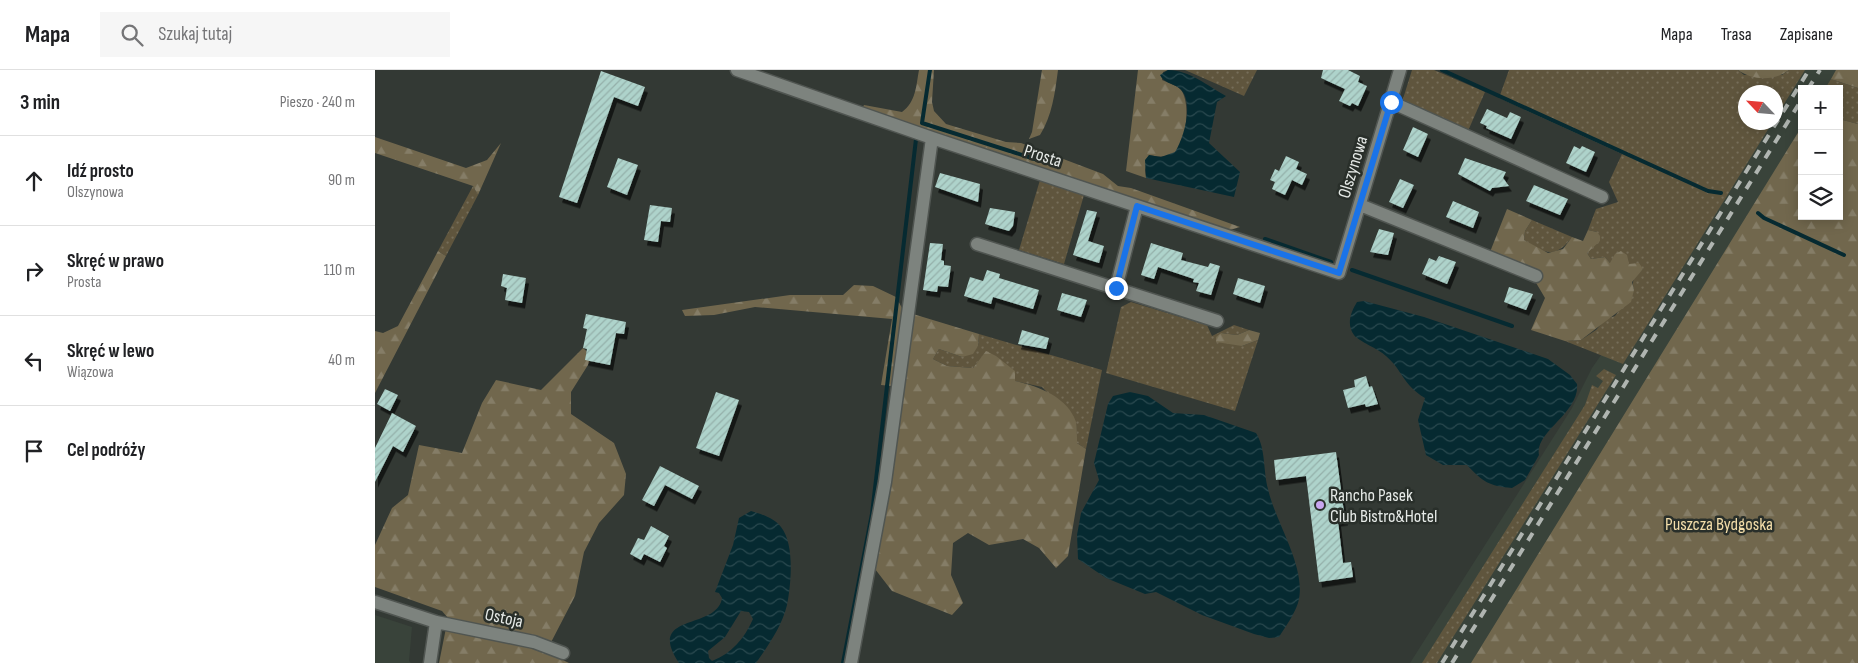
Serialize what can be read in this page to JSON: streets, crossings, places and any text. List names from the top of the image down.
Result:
{
  "streets": {
    "street": ["Prosta", "Olszynowa", "Ostoja"]
  },
  "crossings": [
    ["Prosta", "Olszynowa"]
  ],
  "parks": ["Puszcza Bydgoska"],
  "places": ["Rancho Pasek Club Bistro&Hotel"],
  "north": "top left",
  "page": {
    "header": "Mapa",
    "search": "Szukaj tutaj",
    "nav": ["Mapa", "Trasa", "Zapisane"],
    "heading": ["3 min", "Pieszo · 240 m"],
    "map_buttons": ["+", "−"],
    "list": [
      ["Idź prosto", "Olszynowa", "90 m"],
      ["Skręć w prawo", "Prosta", "110 m"],
      ["Skręć w lewo", "Wiązowa", "40 m"],
      "Cel podróży"
    ]
  }
}
